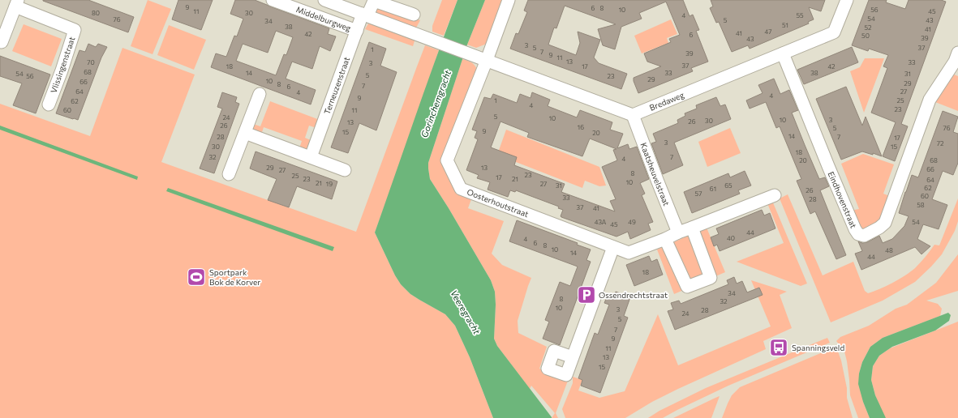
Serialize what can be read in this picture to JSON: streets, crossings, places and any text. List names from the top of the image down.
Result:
{
  "streets": {
    "street": [
      "Middelburgweg",
      "Vlissingenstraat",
      "Terneuzenstraat",
      "Bredaweg",
      "Kaatsheuvelstraat",
      "Eindhovenstraat",
      "Oosterhoutstraat"
    ]
  },
  "crossings": [
    ["Middelburgweg", "Terneuzenstraat"],
    ["Bredaweg", "Kaatsheuvelstraat"],
    ["Bredaweg", "Eindhovenstraat"],
    ["Kaatsheuvelstraat", "Oosterhoutstraat"]
  ],
  "water": ["Gorinchemgracht", "Veeregracht"],
  "places": {
    "sports": ["Sportpark Bok de Korver"],
    "parking": ["Ossendrechtstraat"],
    "bus stop": ["Spanningsveld"]
  },
  "house_numbers": [
    "9",
    "6",
    "8",
    "10",
    "56",
    "11",
    "45",
    "80",
    "30",
    "4",
    "55",
    "54",
    "76",
    "5",
    "43",
    "34",
    "51",
    "38",
    "52",
    "41",
    "47",
    "41",
    "42",
    "6",
    "50",
    "39",
    "43",
    "3",
    "5",
    "37",
    "1",
    "7",
    "39",
    "9",
    "11",
    "13",
    "70",
    "33",
    "3",
    "37",
    "18",
    "17",
    "42",
    "68",
    "14",
    "33",
    "38",
    "54",
    "31",
    "5",
    "56",
    "23",
    "29",
    "10",
    "66",
    "29",
    "8",
    "7",
    "6",
    "64",
    "27",
    "4",
    "4",
    "9",
    "1",
    "25",
    "62",
    "4",
    "23",
    "60",
    "11",
    "5",
    "24",
    "10",
    "10",
    "3",
    "30",
    "26",
    "13",
    "26",
    "16",
    "5",
    "76",
    "9",
    "15",
    "20",
    "14",
    "28",
    "7",
    "17",
    "3",
    "72",
    "30",
    "15",
    "18",
    "32",
    "7",
    "4",
    "20",
    "68",
    "29",
    "13",
    "66",
    "27",
    "8",
    "23",
    "25",
    "17",
    "23",
    "21",
    "64",
    "10",
    "21",
    "19",
    "27",
    "31",
    "65",
    "62",
    "61",
    "26",
    "57",
    "60",
    "33",
    "28",
    "58",
    "37",
    "41",
    "43A",
    "49",
    "54",
    "45",
    "44",
    "40",
    "4",
    "6",
    "8",
    "10",
    "48",
    "14",
    "44",
    "18",
    "34",
    "8",
    "32",
    "10",
    "3",
    "28",
    "24",
    "5",
    "7",
    "9",
    "11",
    "13",
    "15"
  ]
}
